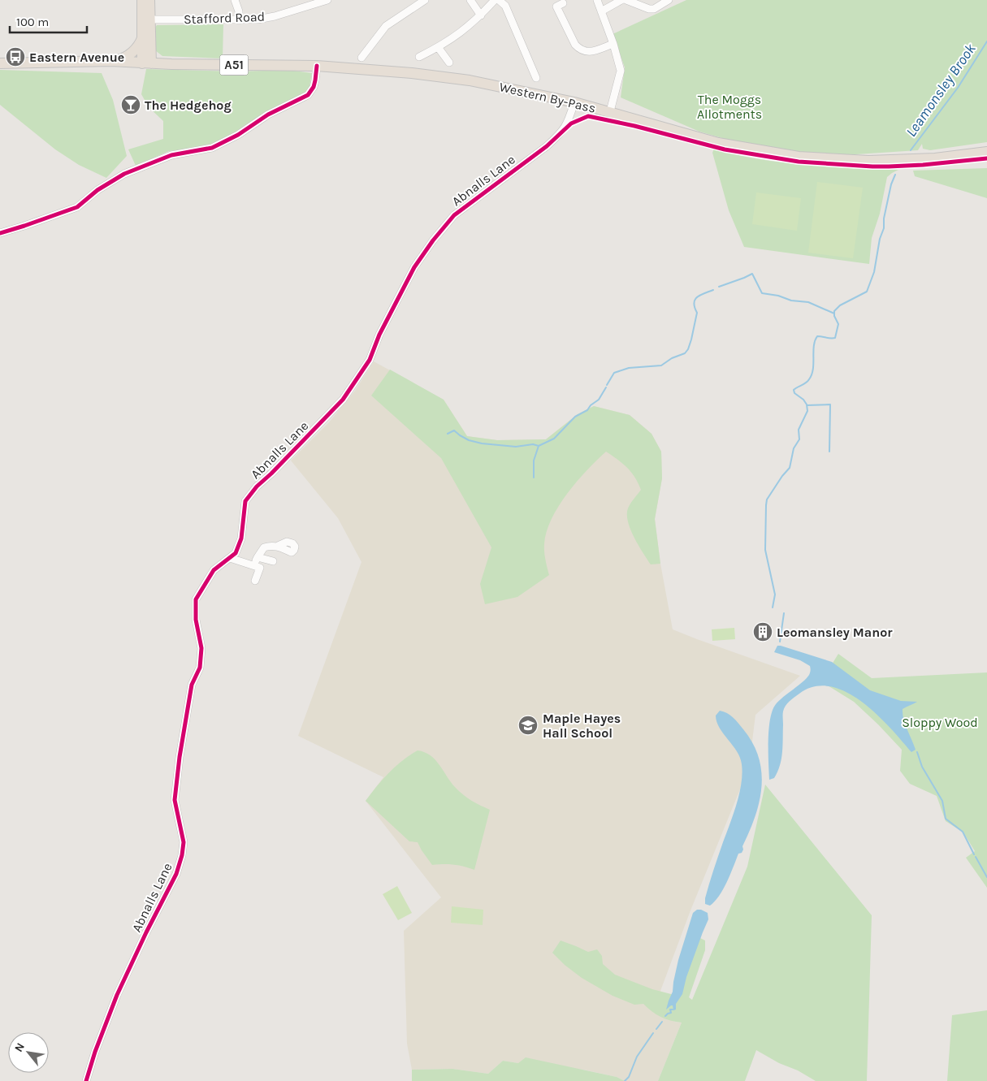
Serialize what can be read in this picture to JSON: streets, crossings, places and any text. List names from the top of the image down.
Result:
{
  "streets": {
    "highway": ["A51", "Western By-Pass"],
    "street": ["Stafford Road", "Abnalls Lane"]
  },
  "crossings": [
    ["A51", "Western By-Pass"],
    ["Western By-Pass", "Abnalls Lane"]
  ],
  "water": ["Leamonsley Brook"],
  "parks": ["The Moggs Allotments", "Sloppy Wood"],
  "places": {
    "bus stop": ["Eastern Avenue"],
    "bar": ["The Hedgehog"],
    "building": ["Leomansley Manor"],
    "school or university": ["Maple Hayes Hall School"]
  },
  "scale_bar": "100 m",
  "north": "top left"
}
